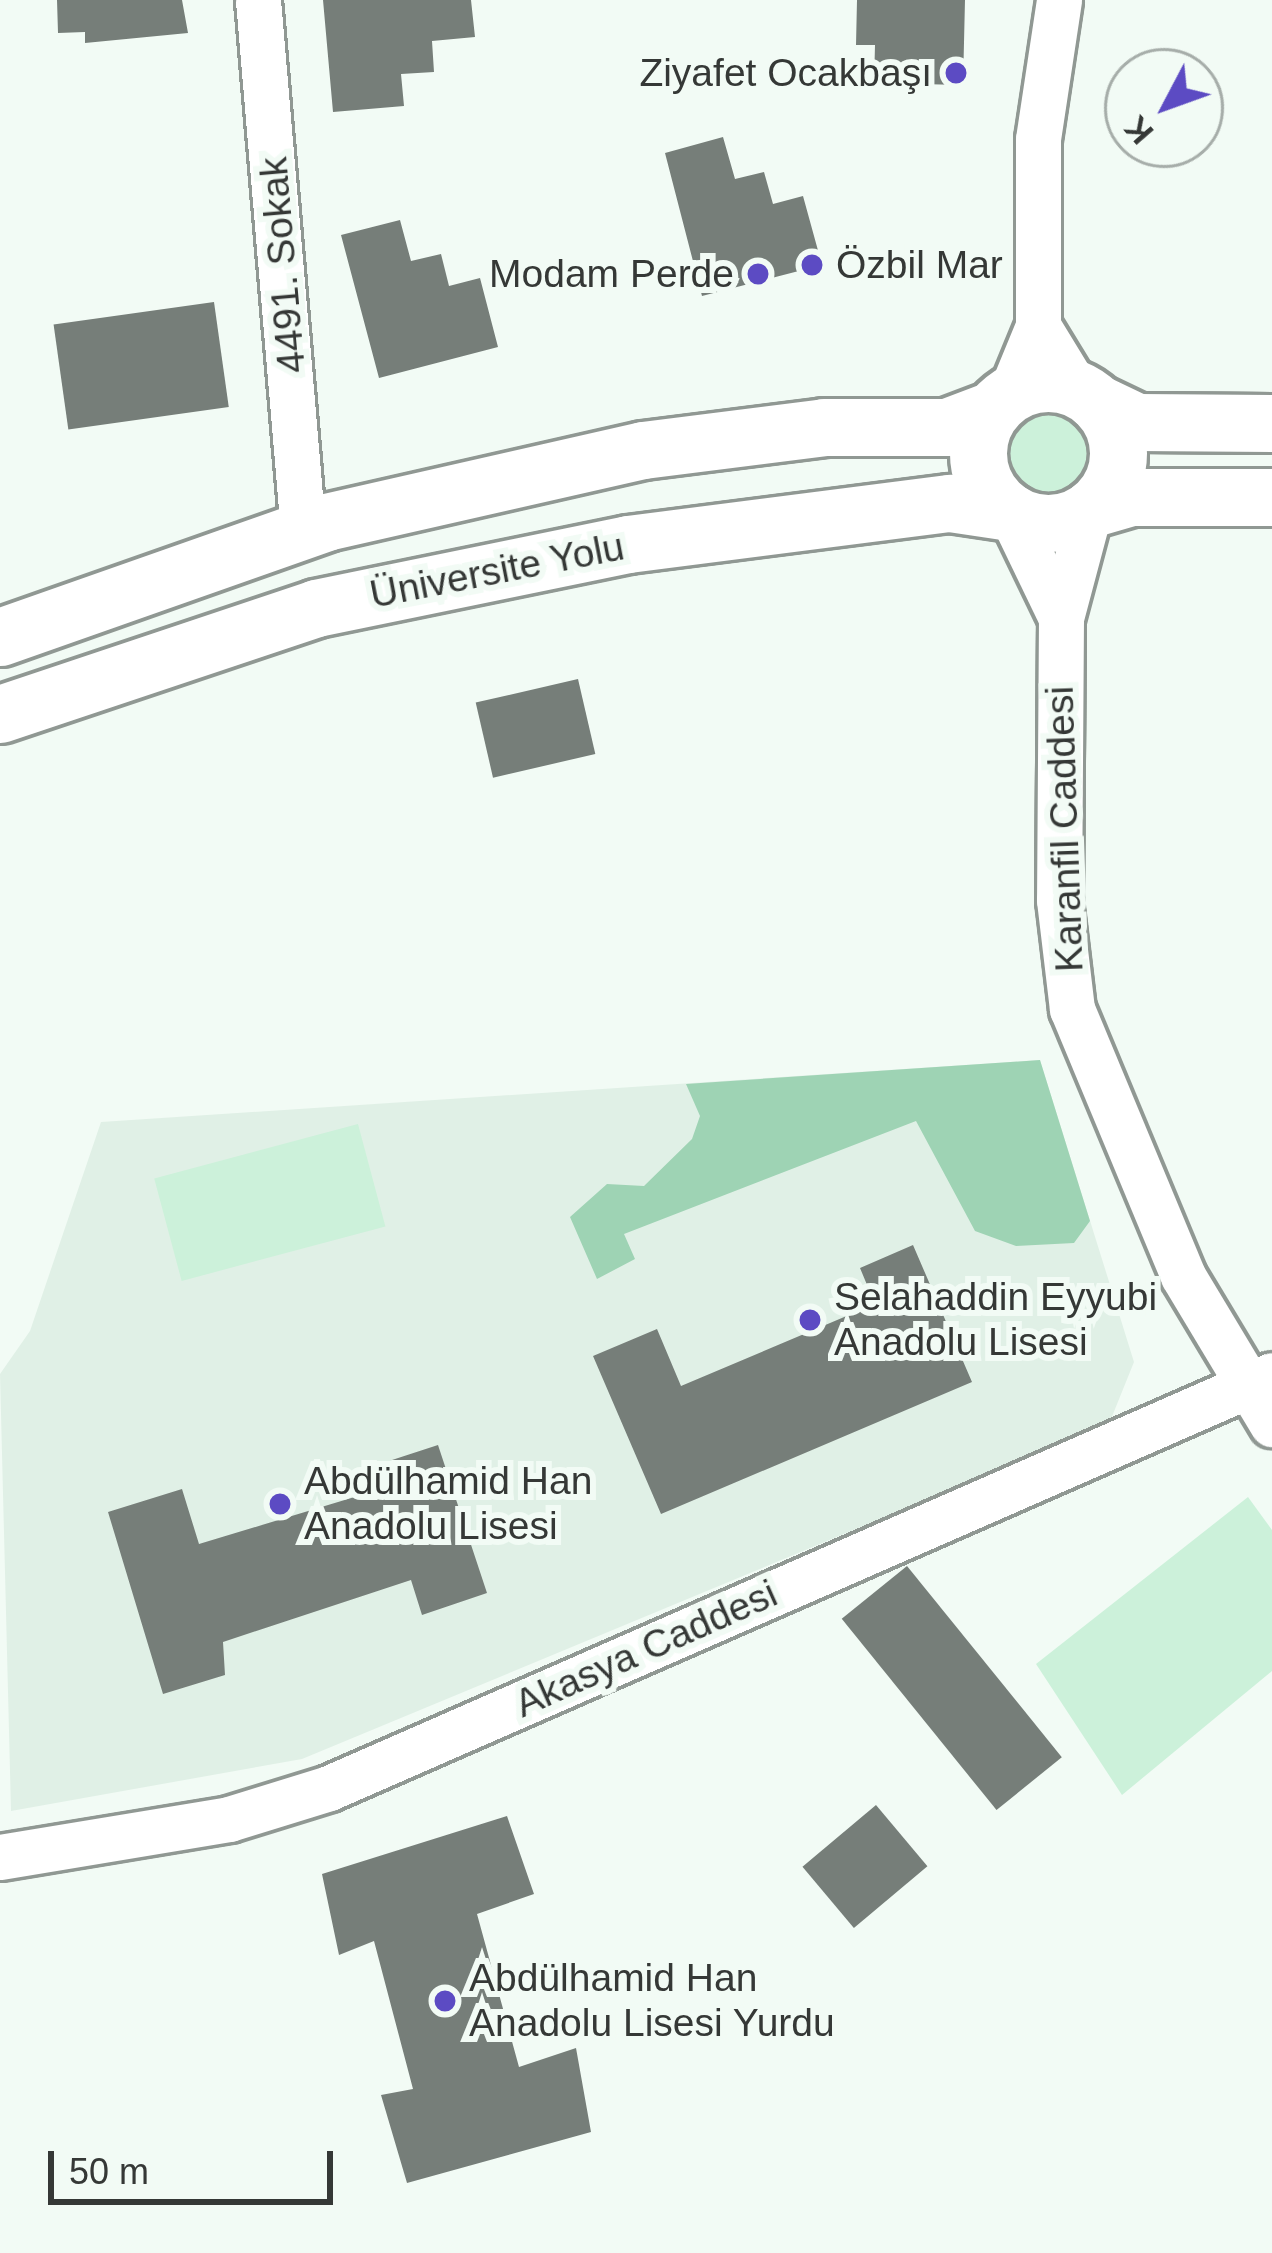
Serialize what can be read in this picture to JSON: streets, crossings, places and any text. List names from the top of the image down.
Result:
{
  "streets": {
    "main road": ["Üniversite Yolu"],
    "street": ["4491. Sokak", "Karanfil Caddesi", "Akasya Caddesi"]
  },
  "crossings": [
    ["Karanfil Caddesi", "Akasya Caddesi"]
  ],
  "places": [
    "Ziyafet Ocakbaşı",
    "Özbil Mar",
    "Modam Perde",
    "Selahaddin Eyyubi Anadolu Lisesi",
    "Abdülhamid Han Anadolu Lisesi",
    "Abdülhamid Han Anadolu Lisesi Yurdu"
  ],
  "scale_bar": "50 m",
  "north": "bottom left"
}
